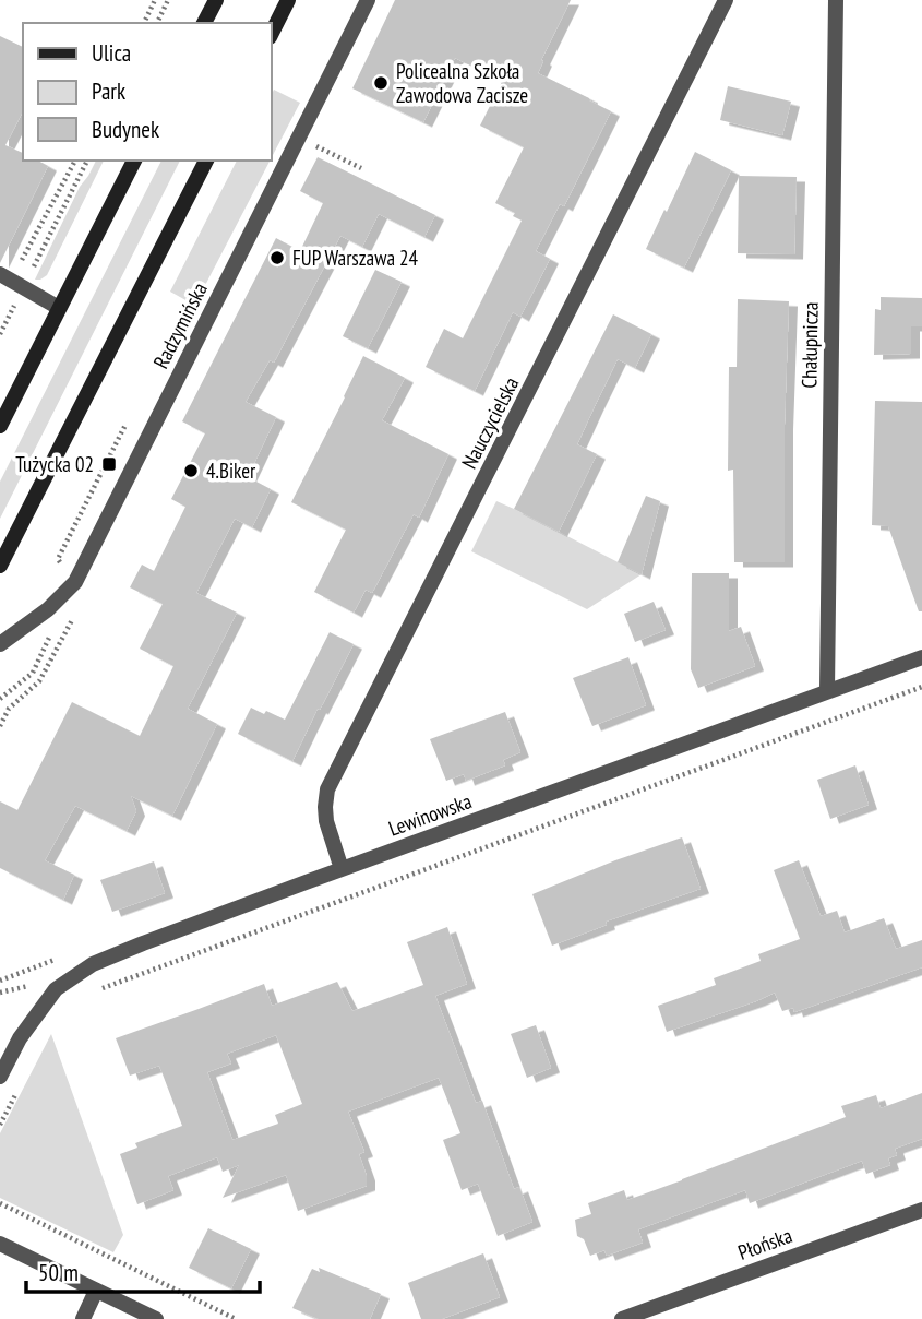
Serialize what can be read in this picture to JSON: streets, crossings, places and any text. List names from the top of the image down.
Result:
{
  "streets": {
    "street": [
      "Radzymińska",
      "Chałupnicza",
      "Nauczycielska",
      "Lewinowska",
      "Płońska"
    ]
  },
  "crossings": [
    ["Chałupnicza", "Lewinowska"],
    ["Nauczycielska", "Lewinowska"]
  ],
  "places": {
    "other": ["Policealna Szkoła Zawodowa Zacisze", "FUP Warszawa 24", "4.Biker"],
    "transit": ["Tużycka 02"]
  },
  "legend": ["Ulica", "Park", "Budynek"],
  "scale_bar": "50 m"
}
